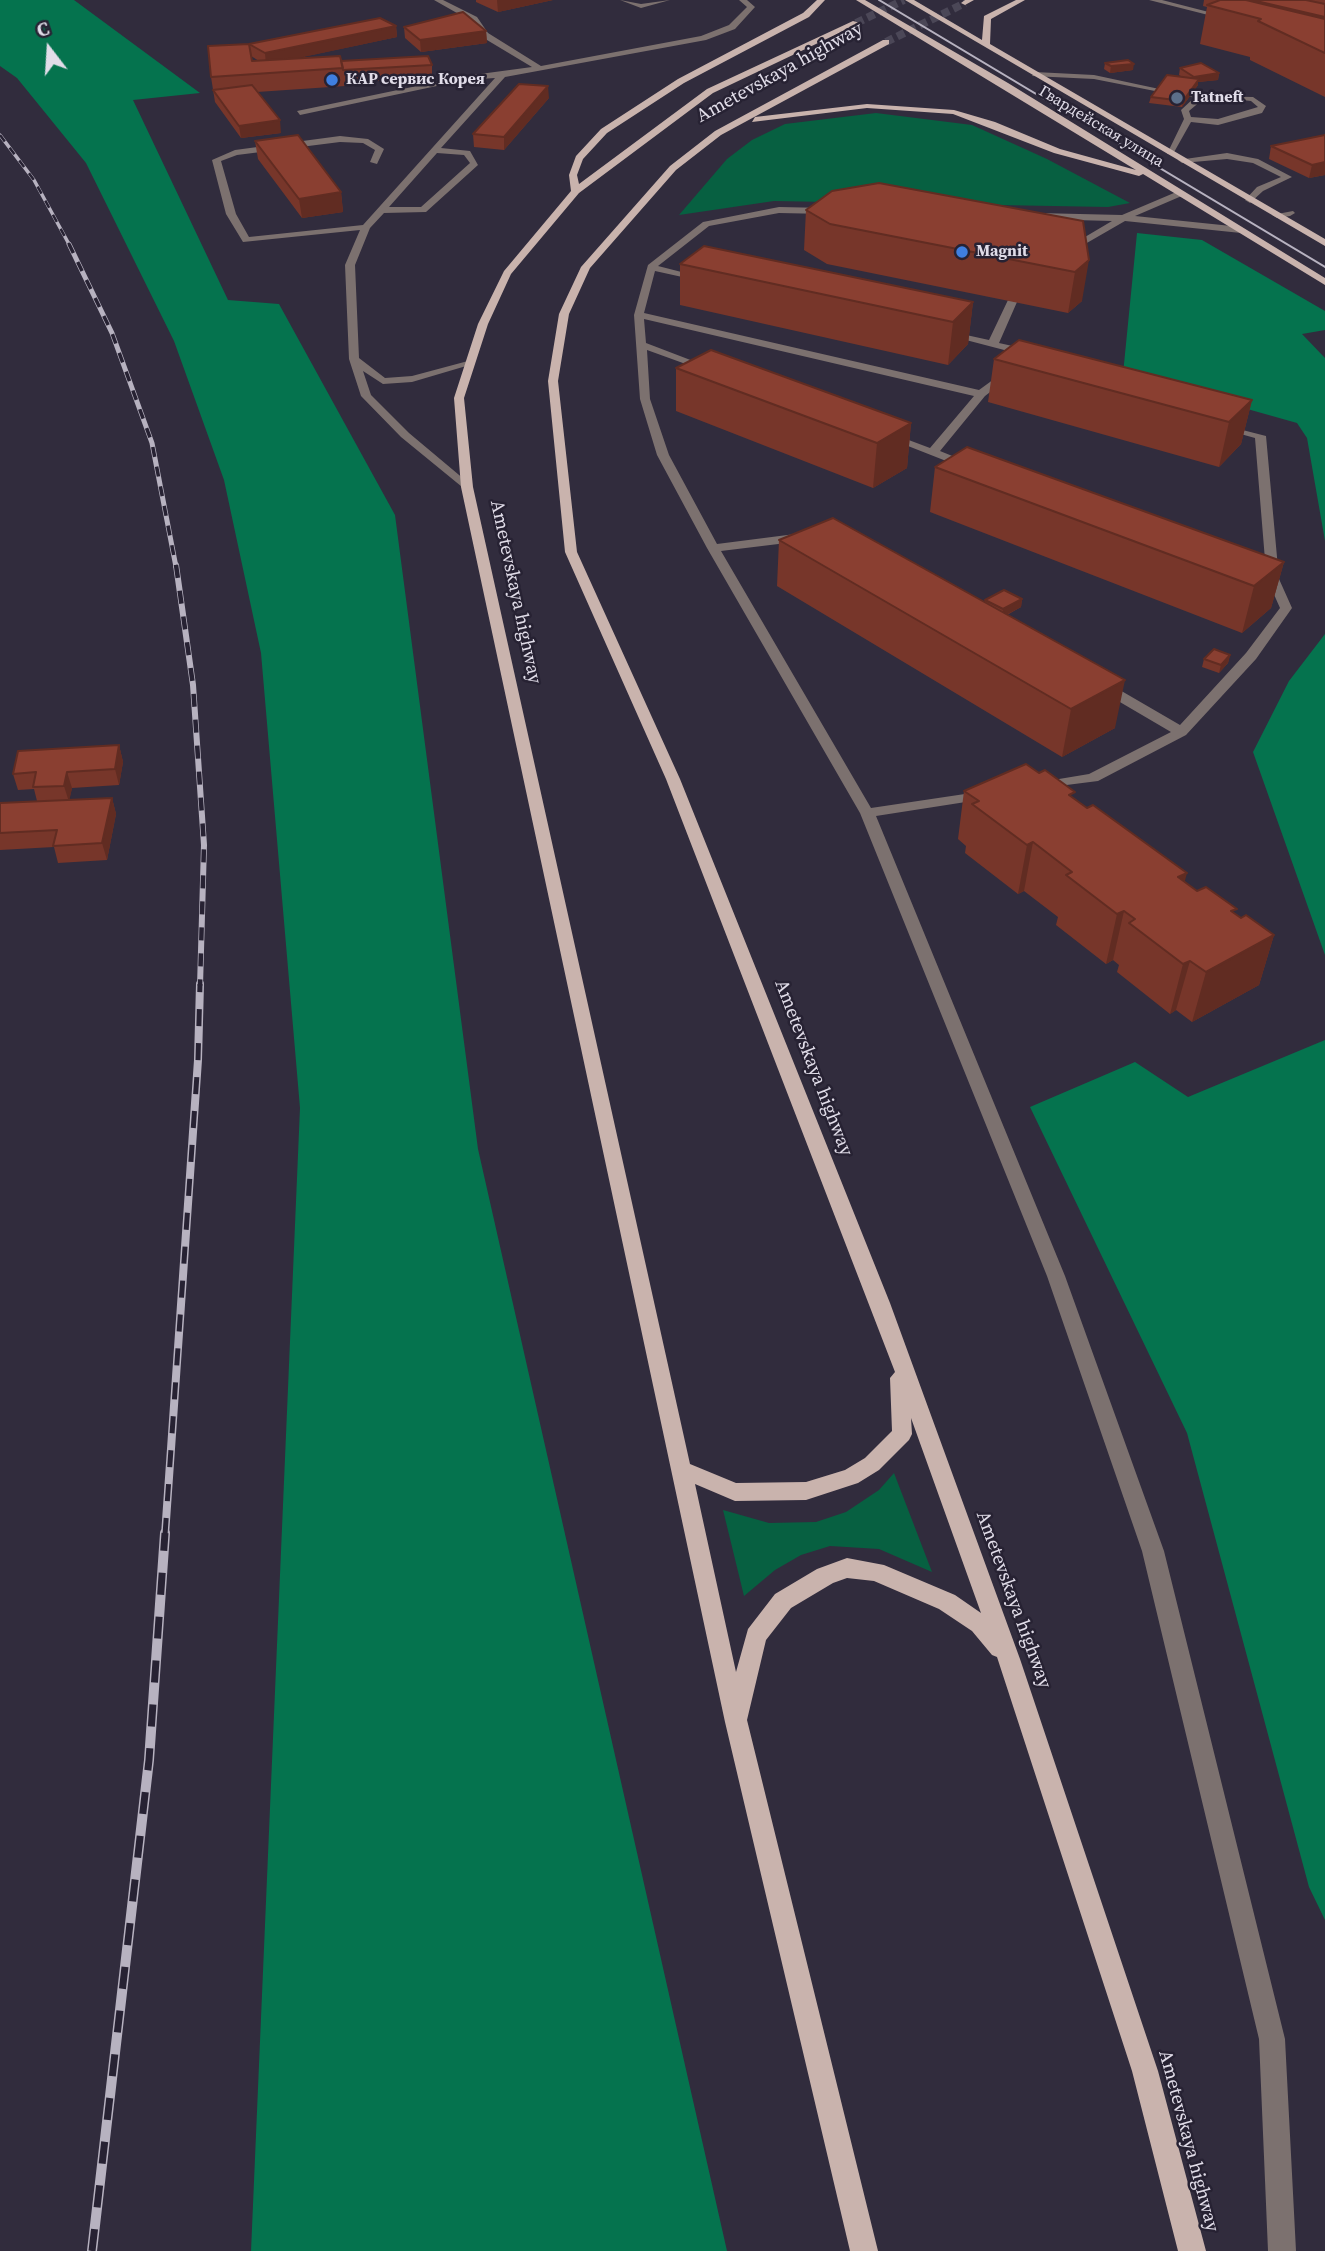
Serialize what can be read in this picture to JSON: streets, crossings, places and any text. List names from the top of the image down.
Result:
{
  "streets": {
    "main road": ["Ametevskaya highway", "Гвардейская улица"]
  },
  "places": ["КАР сервис Корея", "Tatneft", "Magnit"],
  "north": "top"
}
